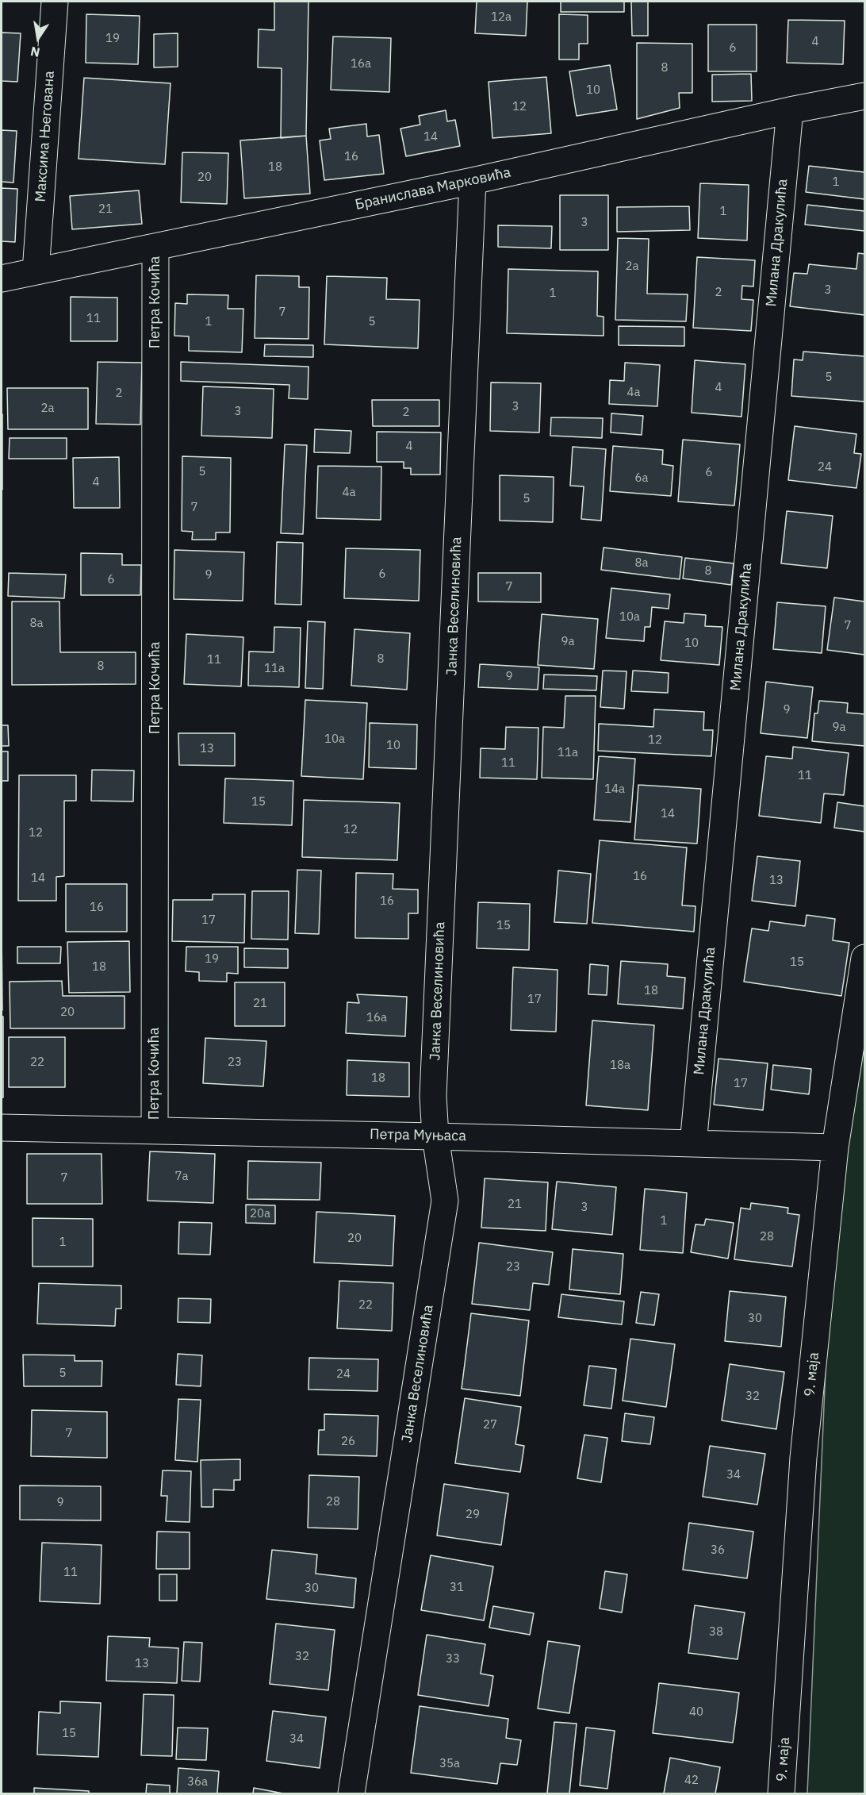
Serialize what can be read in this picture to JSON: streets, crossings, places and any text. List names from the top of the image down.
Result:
{
  "streets": {
    "street": [
      "Максима Његована",
      "Бранислава Марковића",
      "Милана Дракулића",
      "Петра Кочића",
      "Јанка Веселиновића",
      "Петра Муњаса",
      "9. маја"
    ]
  },
  "crossings": [
    ["Максима Његована", "Бранислава Марковића"],
    ["Бранислава Марковића", "Милана Дракулића"],
    ["Бранислава Марковића", "Петра Кочића"],
    ["Бранислава Марковића", "Јанка Веселиновића"],
    ["Милана Дракулића", "Петра Муњаса"],
    ["Петра Кочића", "Петра Муњаса"],
    ["Јанка Веселиновића", "Петра Муњаса"],
    ["Петра Муњаса", "9. маја"]
  ],
  "house_numbers": [
    "12a",
    "19",
    "4",
    "6",
    "16a",
    "8",
    "10",
    "12",
    "14",
    "16",
    "18",
    "20",
    "1",
    "21",
    "1",
    "3",
    "2a",
    "3",
    "2",
    "1",
    "7",
    "11",
    "1",
    "5",
    "5",
    "4",
    "4a",
    "2",
    "3",
    "2a",
    "3",
    "2",
    "4",
    "24",
    "5",
    "6",
    "6a",
    "4",
    "4a",
    "5",
    "7",
    "8a",
    "8",
    "6",
    "9",
    "6",
    "7",
    "10a",
    "8a",
    "7",
    "9a",
    "10",
    "8",
    "11",
    "8",
    "11a",
    "9",
    "9",
    "9a",
    "10a",
    "12",
    "10",
    "13",
    "11a",
    "11",
    "11",
    "14a",
    "15",
    "14",
    "12",
    "12",
    "16",
    "14",
    "13",
    "16",
    "16",
    "17",
    "15",
    "19",
    "15",
    "18",
    "18",
    "17",
    "21",
    "20",
    "16a",
    "22",
    "23",
    "18a",
    "18",
    "17",
    "7a",
    "7",
    "21",
    "3",
    "20a",
    "1",
    "28",
    "20",
    "1",
    "23",
    "22",
    "30",
    "5",
    "24",
    "32",
    "27",
    "7",
    "26",
    "34",
    "28",
    "9",
    "29",
    "36",
    "11",
    "31",
    "30",
    "38",
    "32",
    "33",
    "13",
    "40",
    "15",
    "34",
    "35a",
    "42",
    "36a"
  ],
  "north": "bottom"
}
